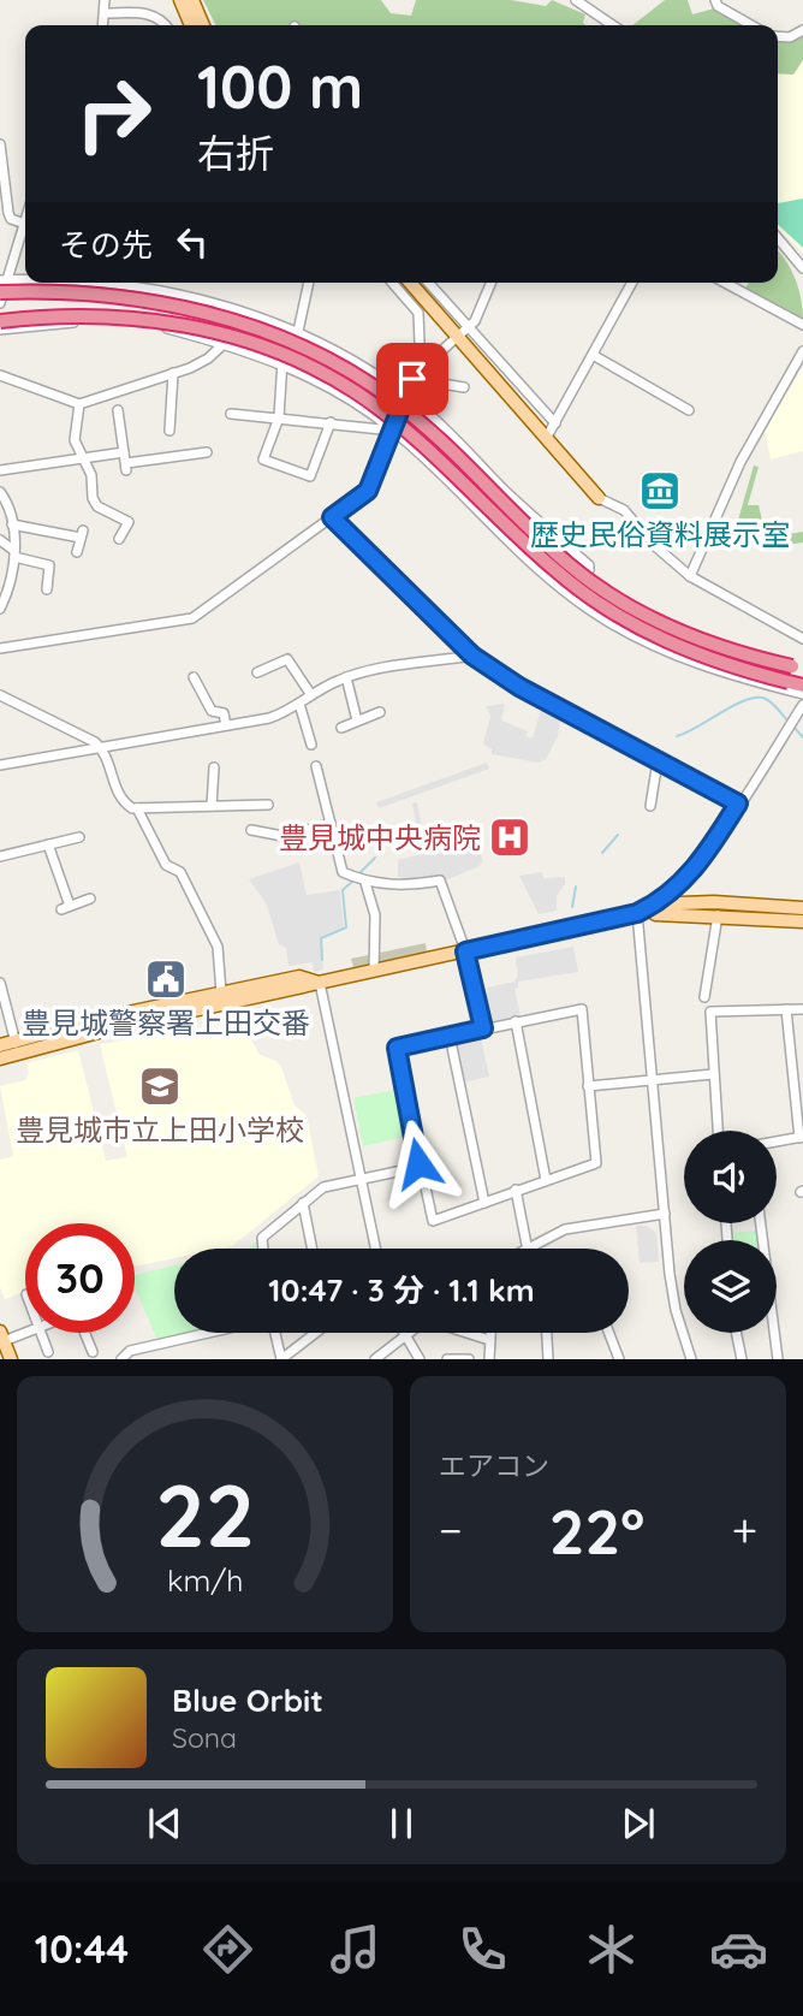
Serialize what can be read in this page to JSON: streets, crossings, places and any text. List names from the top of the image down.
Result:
{
  "places": {
    "museum": ["歴史民俗資料展示室"],
    "hospital": ["豊見城中央病院"],
    "public building": ["豊見城警察署上田交番"],
    "school or university": ["豊見城市立上田小学校"]
  },
  "page": {
    "turn": ["100 m", "右折"],
    "then": "その先",
    "limit": "30",
    "trip": "10:47 · 3 分 · 1.1 km",
    "tile": "エアコン",
    "heat": ["−", "22°", "+"],
    "song": ["Blue Orbit", "Sona"],
    "tabs": "10:44",
    "gauge": ["22", "km/h"]
  }
}
